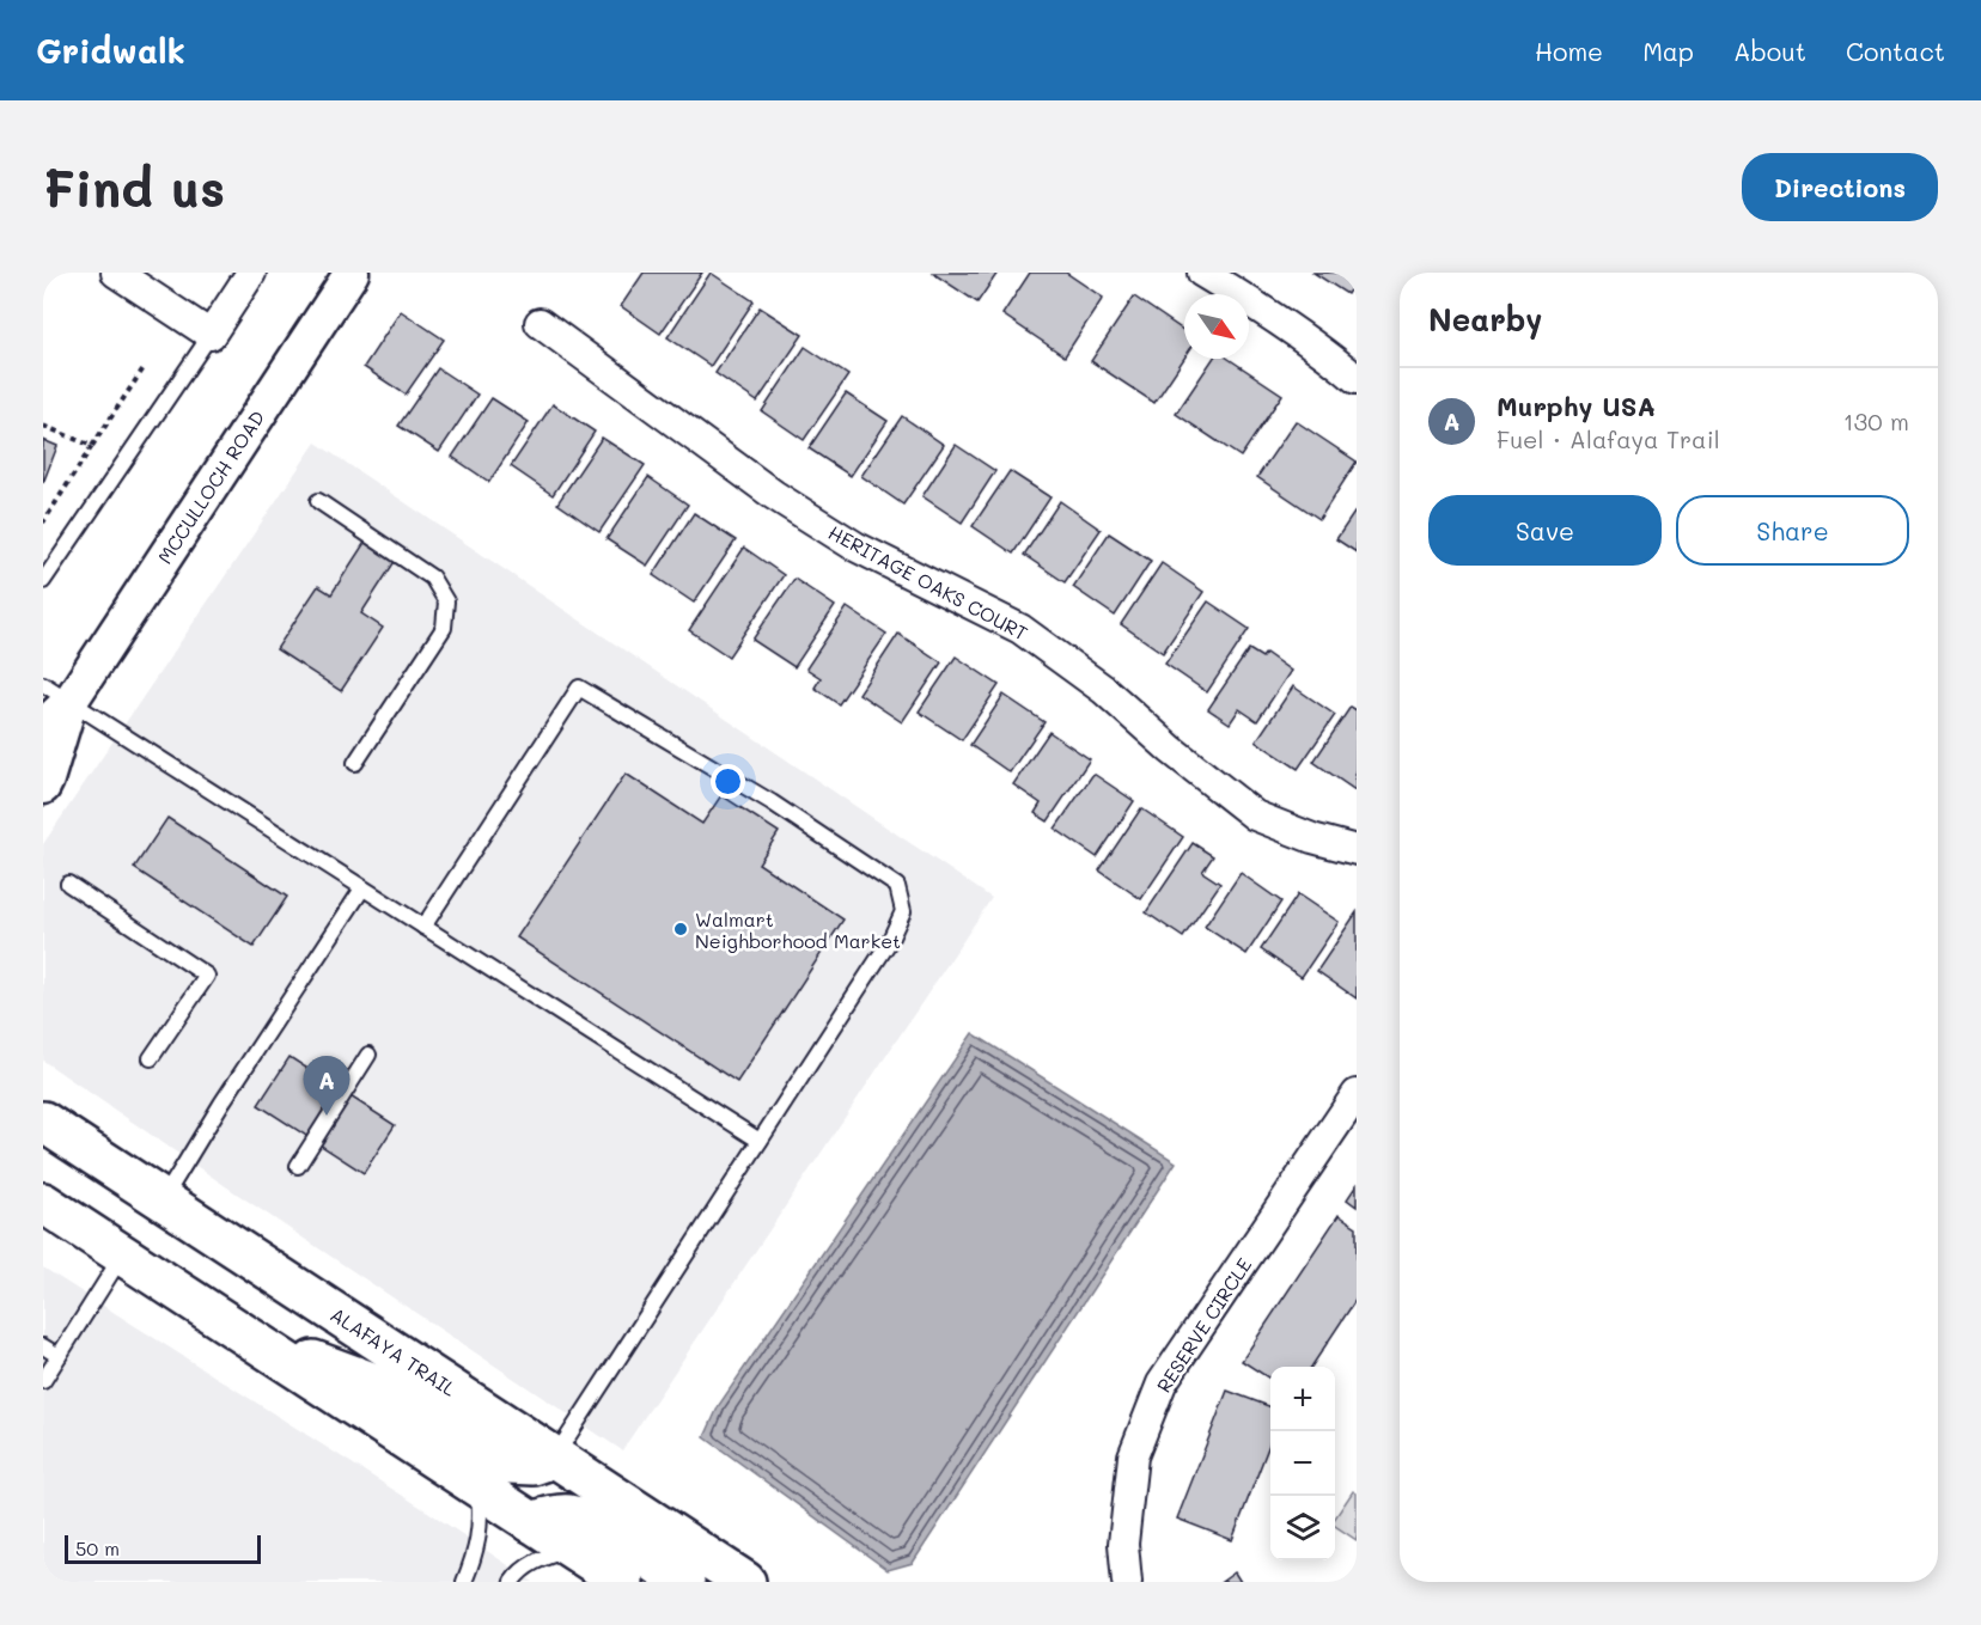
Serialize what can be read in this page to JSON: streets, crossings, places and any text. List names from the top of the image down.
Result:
{
  "streets": {
    "main road": ["ALAFAYA TRAIL"],
    "street": ["MCCULLOCH ROAD", "HERITAGE OAKS COURT", "RESERVE CIRCLE"]
  },
  "places": ["Walmart Neighborhood Market"],
  "scale_bar": "50 m",
  "north": "bottom right",
  "page": {
    "header": "Gridwalk",
    "nav": [
      "Home",
      "Map",
      "About",
      "Contact"
    ],
    "buttons": [
      "Directions",
      ["Save", "Share"]
    ],
    "title": "Find us",
    "heading": "Nearby",
    "list": [
      {
        "mark": "A",
        "name": "Murphy USA",
        "note": "Fuel · Alafaya Trail",
        "value": "130 m"
      }
    ],
    "pins": "A",
    "map_buttons": ["+", "−"],
    "scale": "50 m"
  }
}
